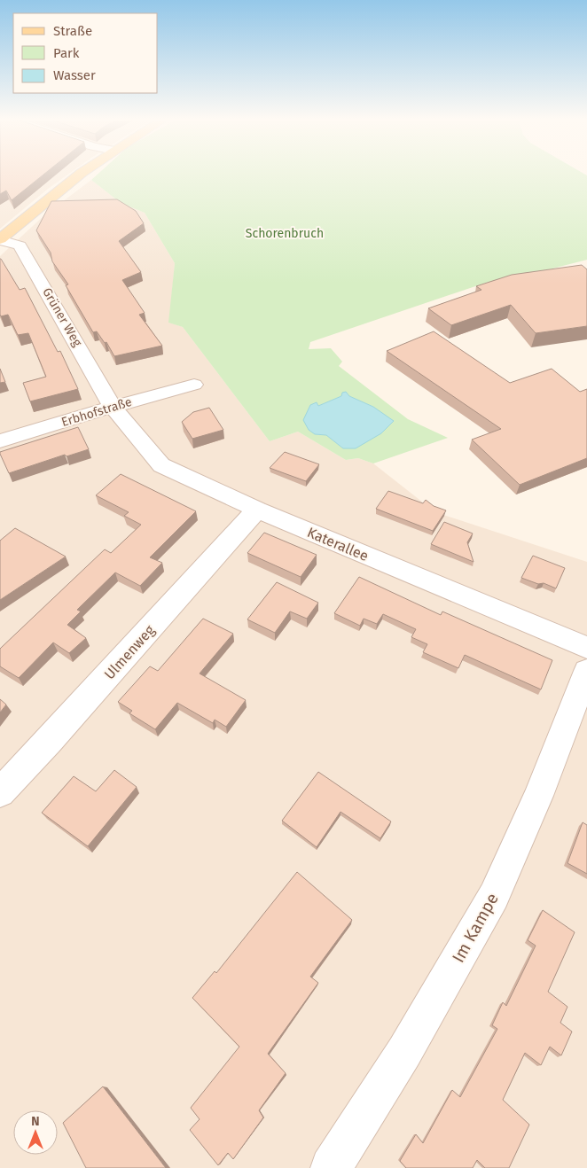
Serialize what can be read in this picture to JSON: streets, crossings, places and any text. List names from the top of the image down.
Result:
{
  "streets": {
    "street": [
      "Grüner Weg",
      "Erbhofstraße",
      "Katerallee",
      "Ulmenweg",
      "Im Kampe"
    ]
  },
  "crossings": [
    ["Grüner Weg", "Erbhofstraße"],
    ["Grüner Weg", "Katerallee"],
    ["Erbhofstraße", "Katerallee"],
    ["Katerallee", "Ulmenweg"]
  ],
  "parks": ["Schorenbruch"],
  "legend": ["Straße", "Park", "Wasser"],
  "north": "top"
}
